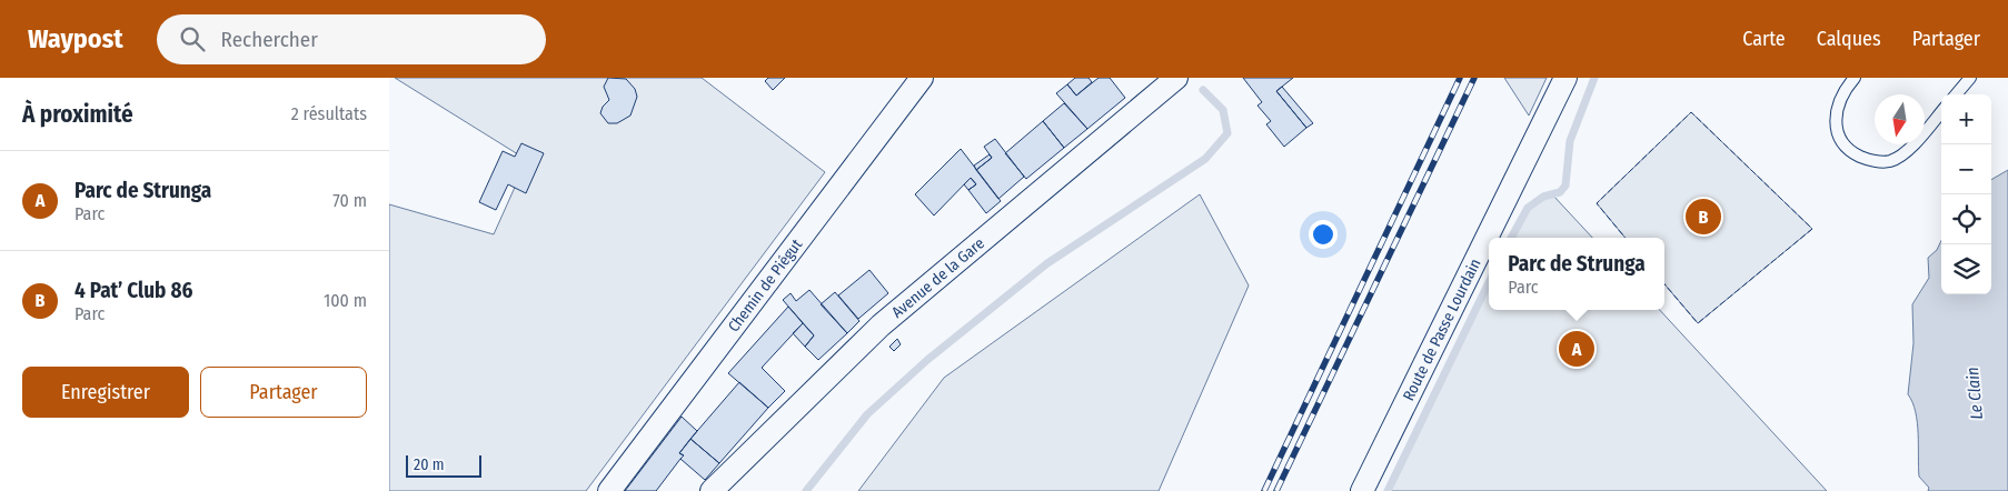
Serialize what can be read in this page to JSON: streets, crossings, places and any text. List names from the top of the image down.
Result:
{
  "streets": {
    "street": ["Avenue de la Gare", "Chemin de Piégut", "Route de Passe Lourdain"]
  },
  "water": ["Le Clain"],
  "scale_bar": "20 m",
  "north": "bottom",
  "page": {
    "header": "Waypost",
    "search": "Rechercher",
    "nav": ["Carte", "Calques", "Partager"],
    "heading": ["À proximité", "2 résultats"],
    "map_buttons": ["+", "−"],
    "list": [
      {
        "mark": "A",
        "name": "Parc de Strunga",
        "note": "Parc",
        "value": "70 m"
      },
      {
        "mark": "B",
        "name": "4 Pat’ Club 86",
        "note": "Parc",
        "value": "100 m"
      }
    ],
    "pins": ["B", "A"],
    "popup": ["Parc de Strunga", "Parc"],
    "buttons": ["Enregistrer", "Partager"],
    "scale": "20 m"
  }
}
